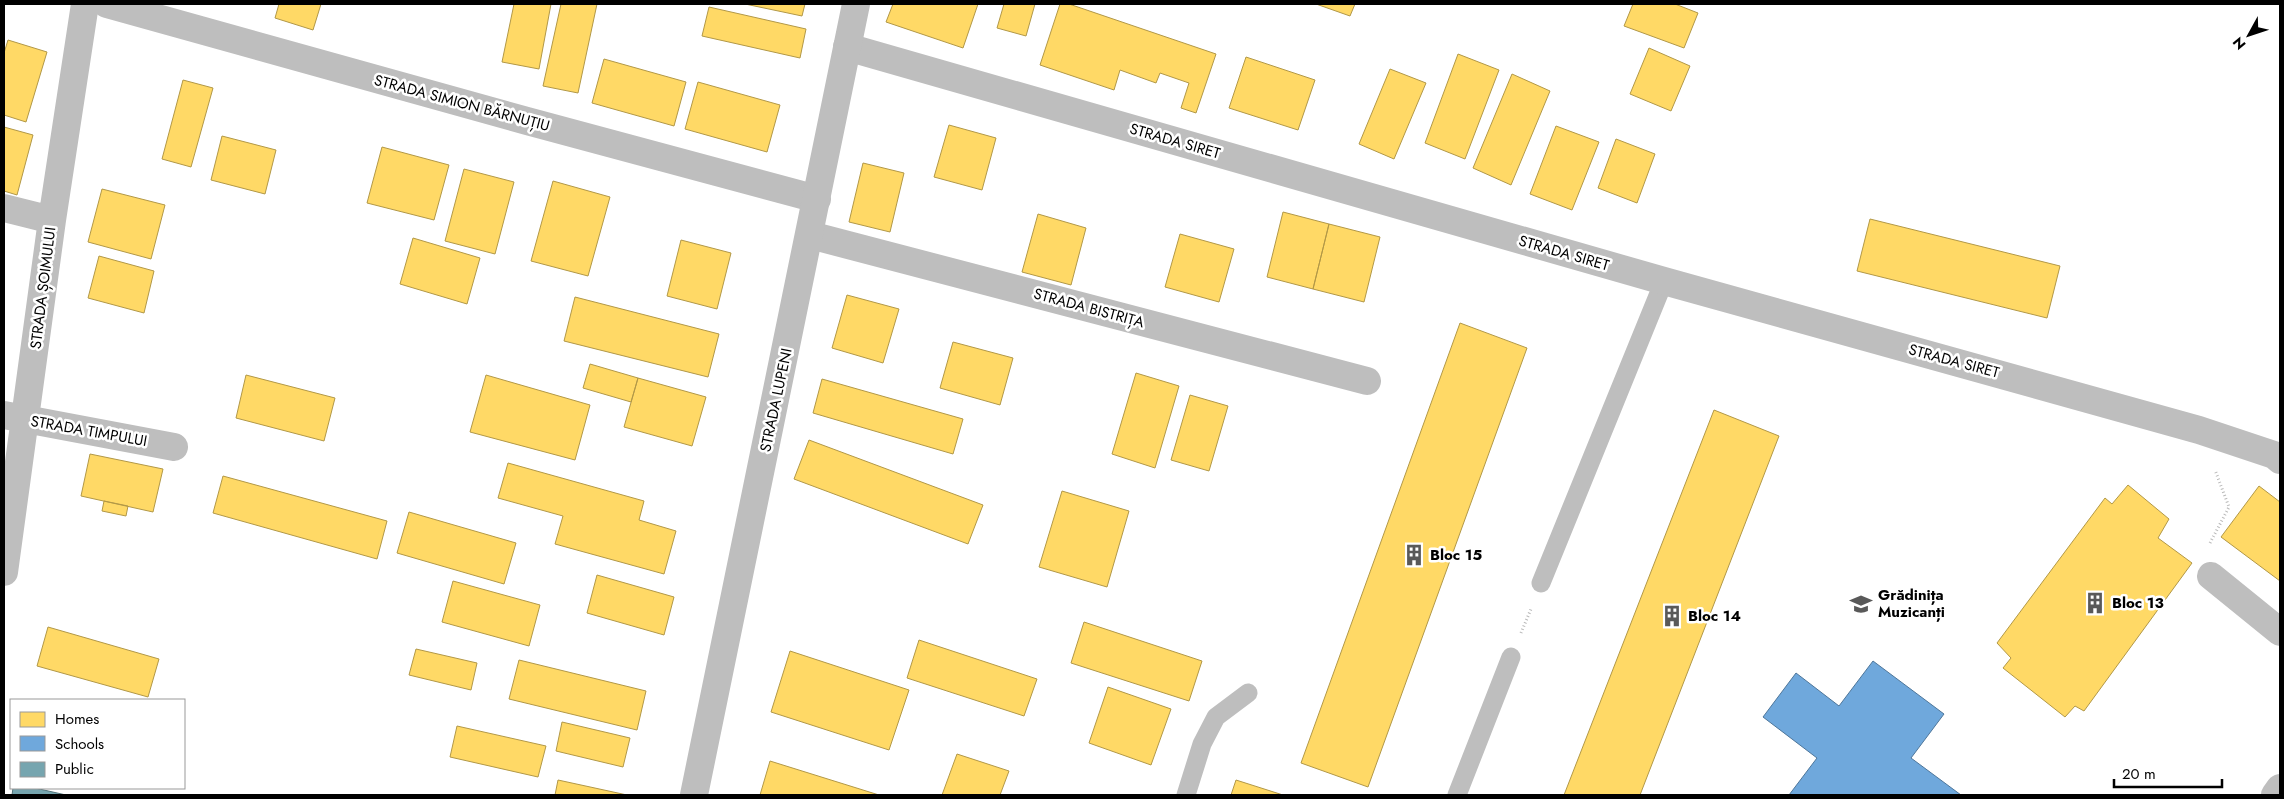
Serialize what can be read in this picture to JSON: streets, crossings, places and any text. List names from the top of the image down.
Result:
{
  "streets": {
    "street": [
      "STRADA SIMION BĂRNUȚIU",
      "STRADA SIRET",
      "STRADA ȘOIMULUI",
      "STRADA BISTRIȚA",
      "STRADA LUPENI",
      "STRADA TIMPULUI"
    ]
  },
  "crossings": [
    ["STRADA SIMION BĂRNUȚIU", "STRADA LUPENI"],
    ["STRADA SIRET", "STRADA LUPENI"],
    ["STRADA ȘOIMULUI", "STRADA TIMPULUI"],
    ["STRADA BISTRIȚA", "STRADA LUPENI"]
  ],
  "places": {
    "building": ["Bloc 15", "Bloc 13", "Bloc 14"],
    "school or university": ["Grădinița Muzicanți"]
  },
  "legend": ["Homes", "Schools", "Public"],
  "scale_bar": "20 m",
  "north": "bottom left"
}
